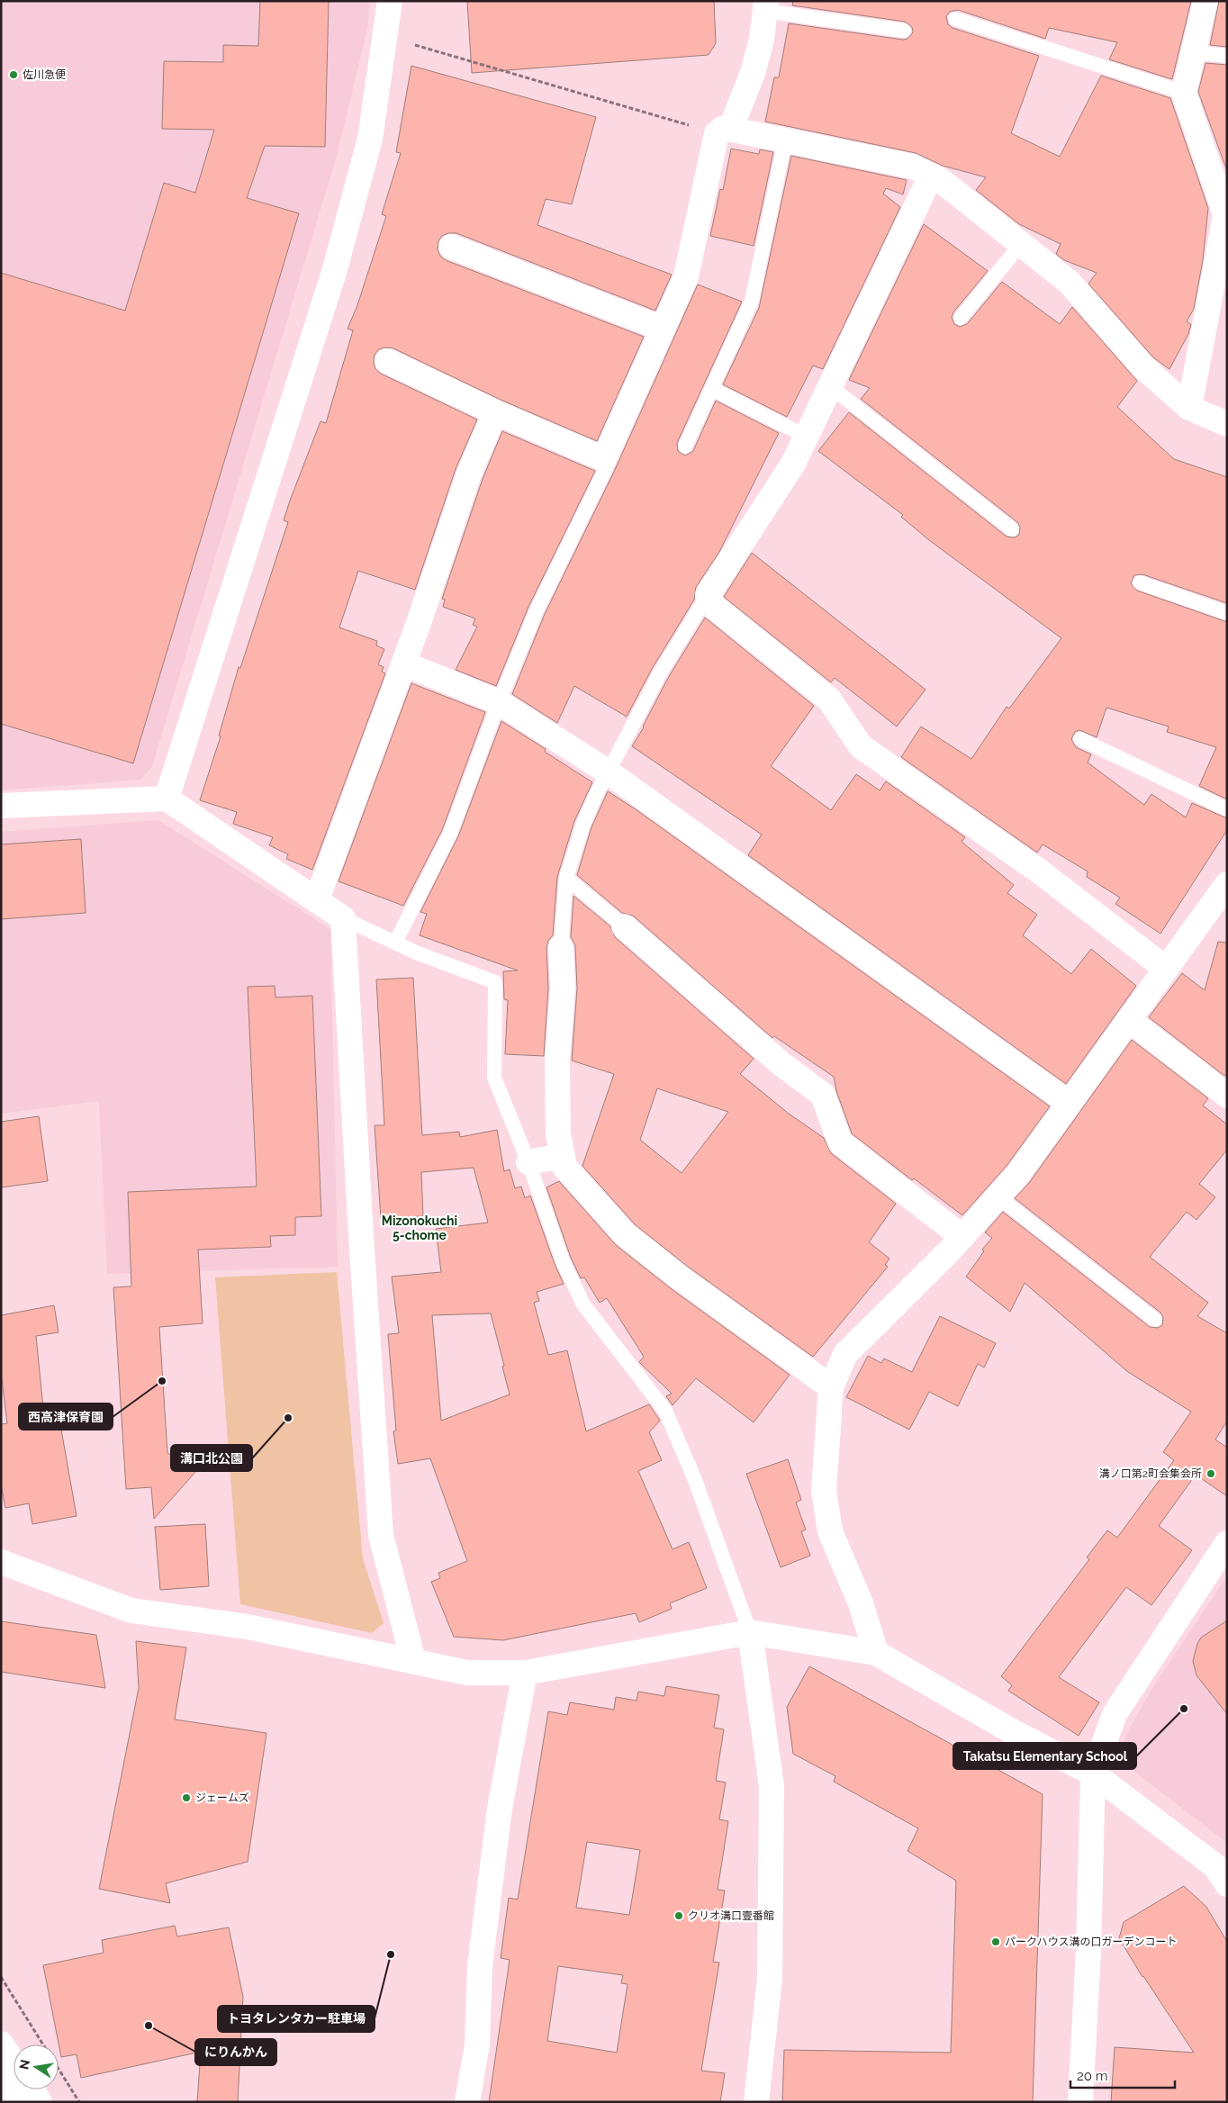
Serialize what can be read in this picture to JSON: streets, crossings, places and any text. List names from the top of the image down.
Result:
{
  "districts": ["Mizonokuchi 5-chome"],
  "places": [
    "佐川急便",
    "西高津保育園",
    "溝口北公園",
    "溝ノ口第2町会集会所",
    "Takatsu Elementary School",
    "ジェームズ",
    "クリオ溝口壹番館",
    "パークハウス溝の口ガーデンコート",
    "トヨタレンタカー駐車場",
    "にりんかん"
  ],
  "scale_bar": "20 m",
  "north": "left"
}
